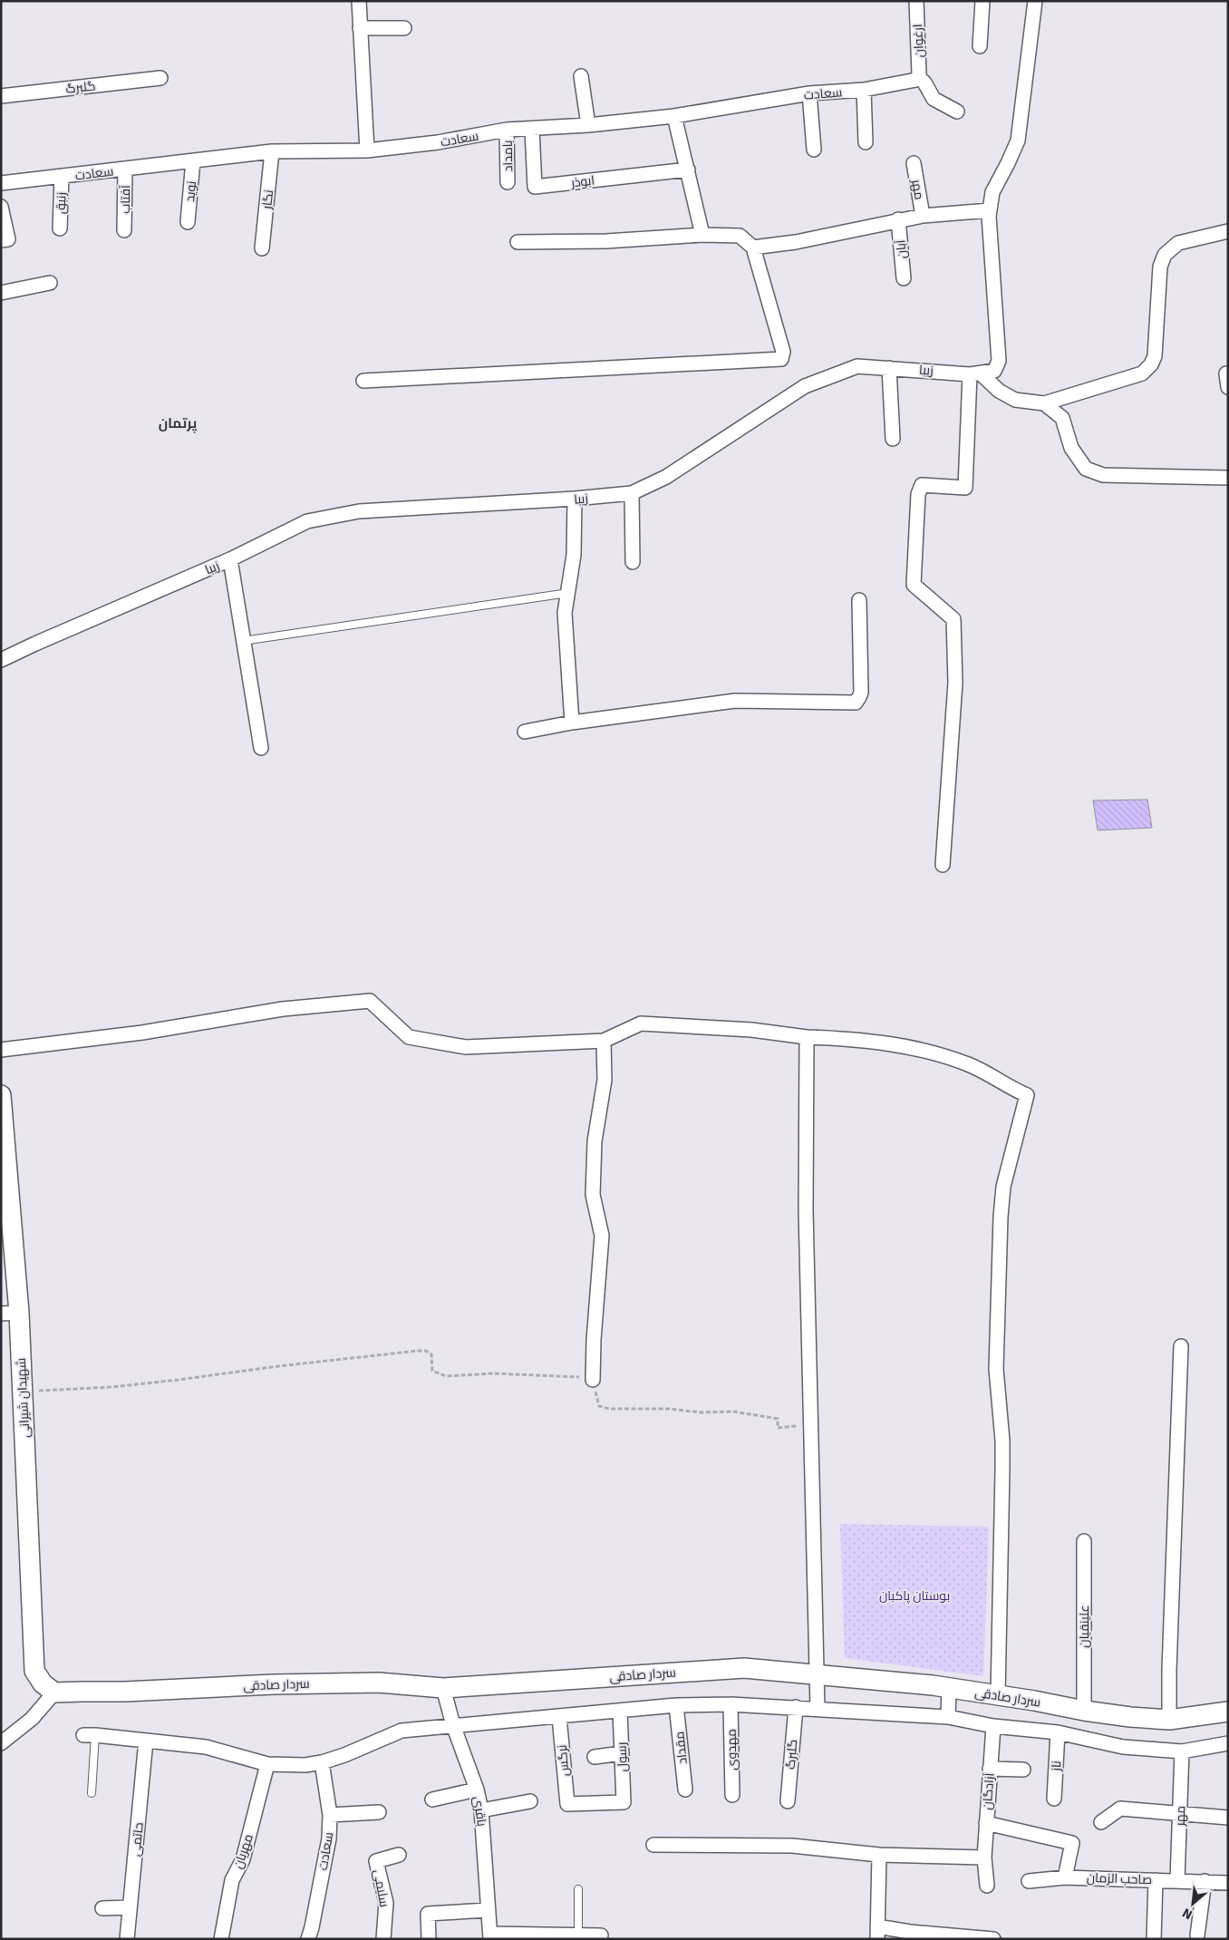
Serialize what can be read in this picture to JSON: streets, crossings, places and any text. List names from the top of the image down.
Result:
{
  "streets": {
    "street": [
      "ارغوان",
      "گلبرگ",
      "سعادت",
      "بامداد",
      "ابوذر",
      "مهر",
      "نوید",
      "آفتاب",
      "نگار",
      "زنبق",
      "آبان",
      "زیبا",
      "شهیدان شیرانی",
      "علینقیان",
      "سردار صادقی",
      "مقداد",
      "مهدوی",
      "رسول",
      "نرگس",
      "ناز",
      "آزادگان",
      "باقری",
      "حاتمی",
      "مهربان",
      "صاحب الزمان",
      "سلیمی"
    ]
  },
  "crossings": [
    ["ارغوان", "سعادت"],
    ["سعادت", "بامداد"],
    ["سعادت", "ابوذر"],
    ["سعادت", "نوید"],
    ["سعادت", "آفتاب"],
    ["سعادت", "نگار"],
    ["سعادت", "زنبق"],
    ["مهر", "صاحب الزمان"],
    ["شهیدان شیرانی", "سردار صادقی"],
    ["علینقیان", "سردار صادقی"],
    ["سردار صادقی", "باقری"],
    ["رسول", "نرگس"]
  ],
  "districts": ["پرتمان"],
  "parks": ["بوستان پاکبان"],
  "north": "bottom left"
}
